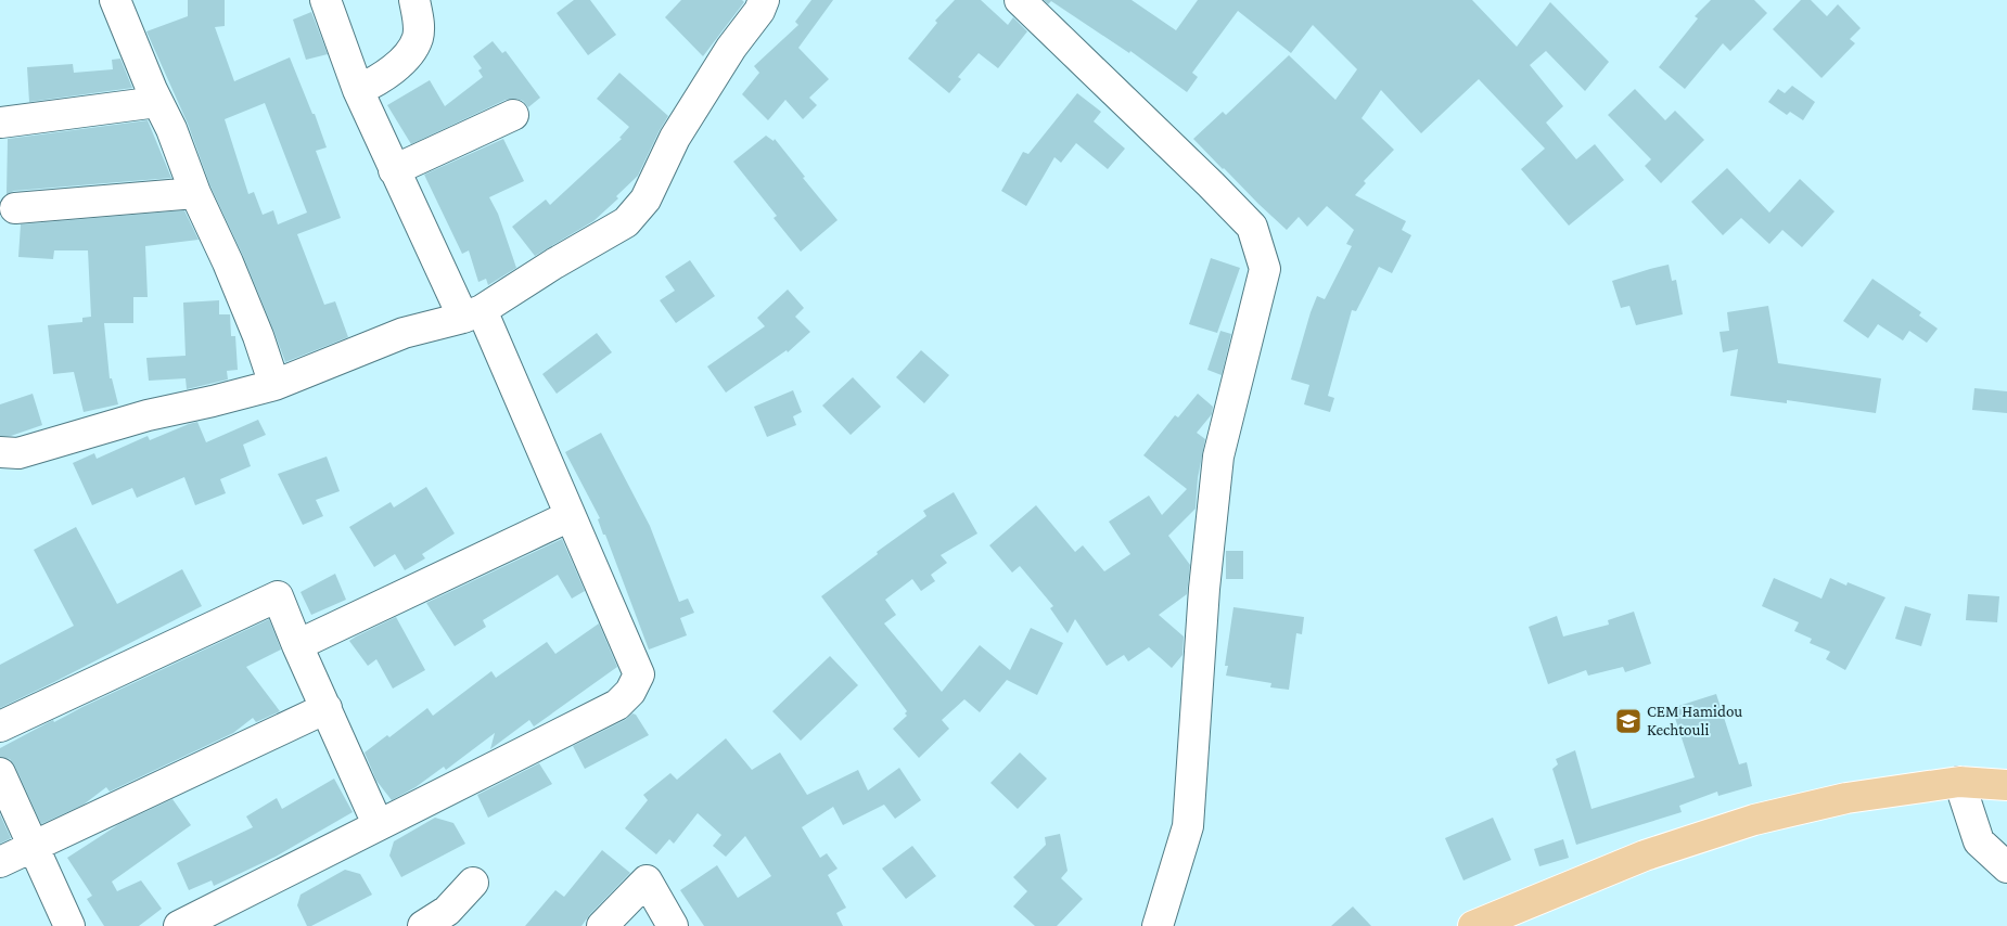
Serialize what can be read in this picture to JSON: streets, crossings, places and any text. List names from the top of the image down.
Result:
{
  "places": {
    "school or university": ["CEM Hamidou Kechtouli"]
  }
}
